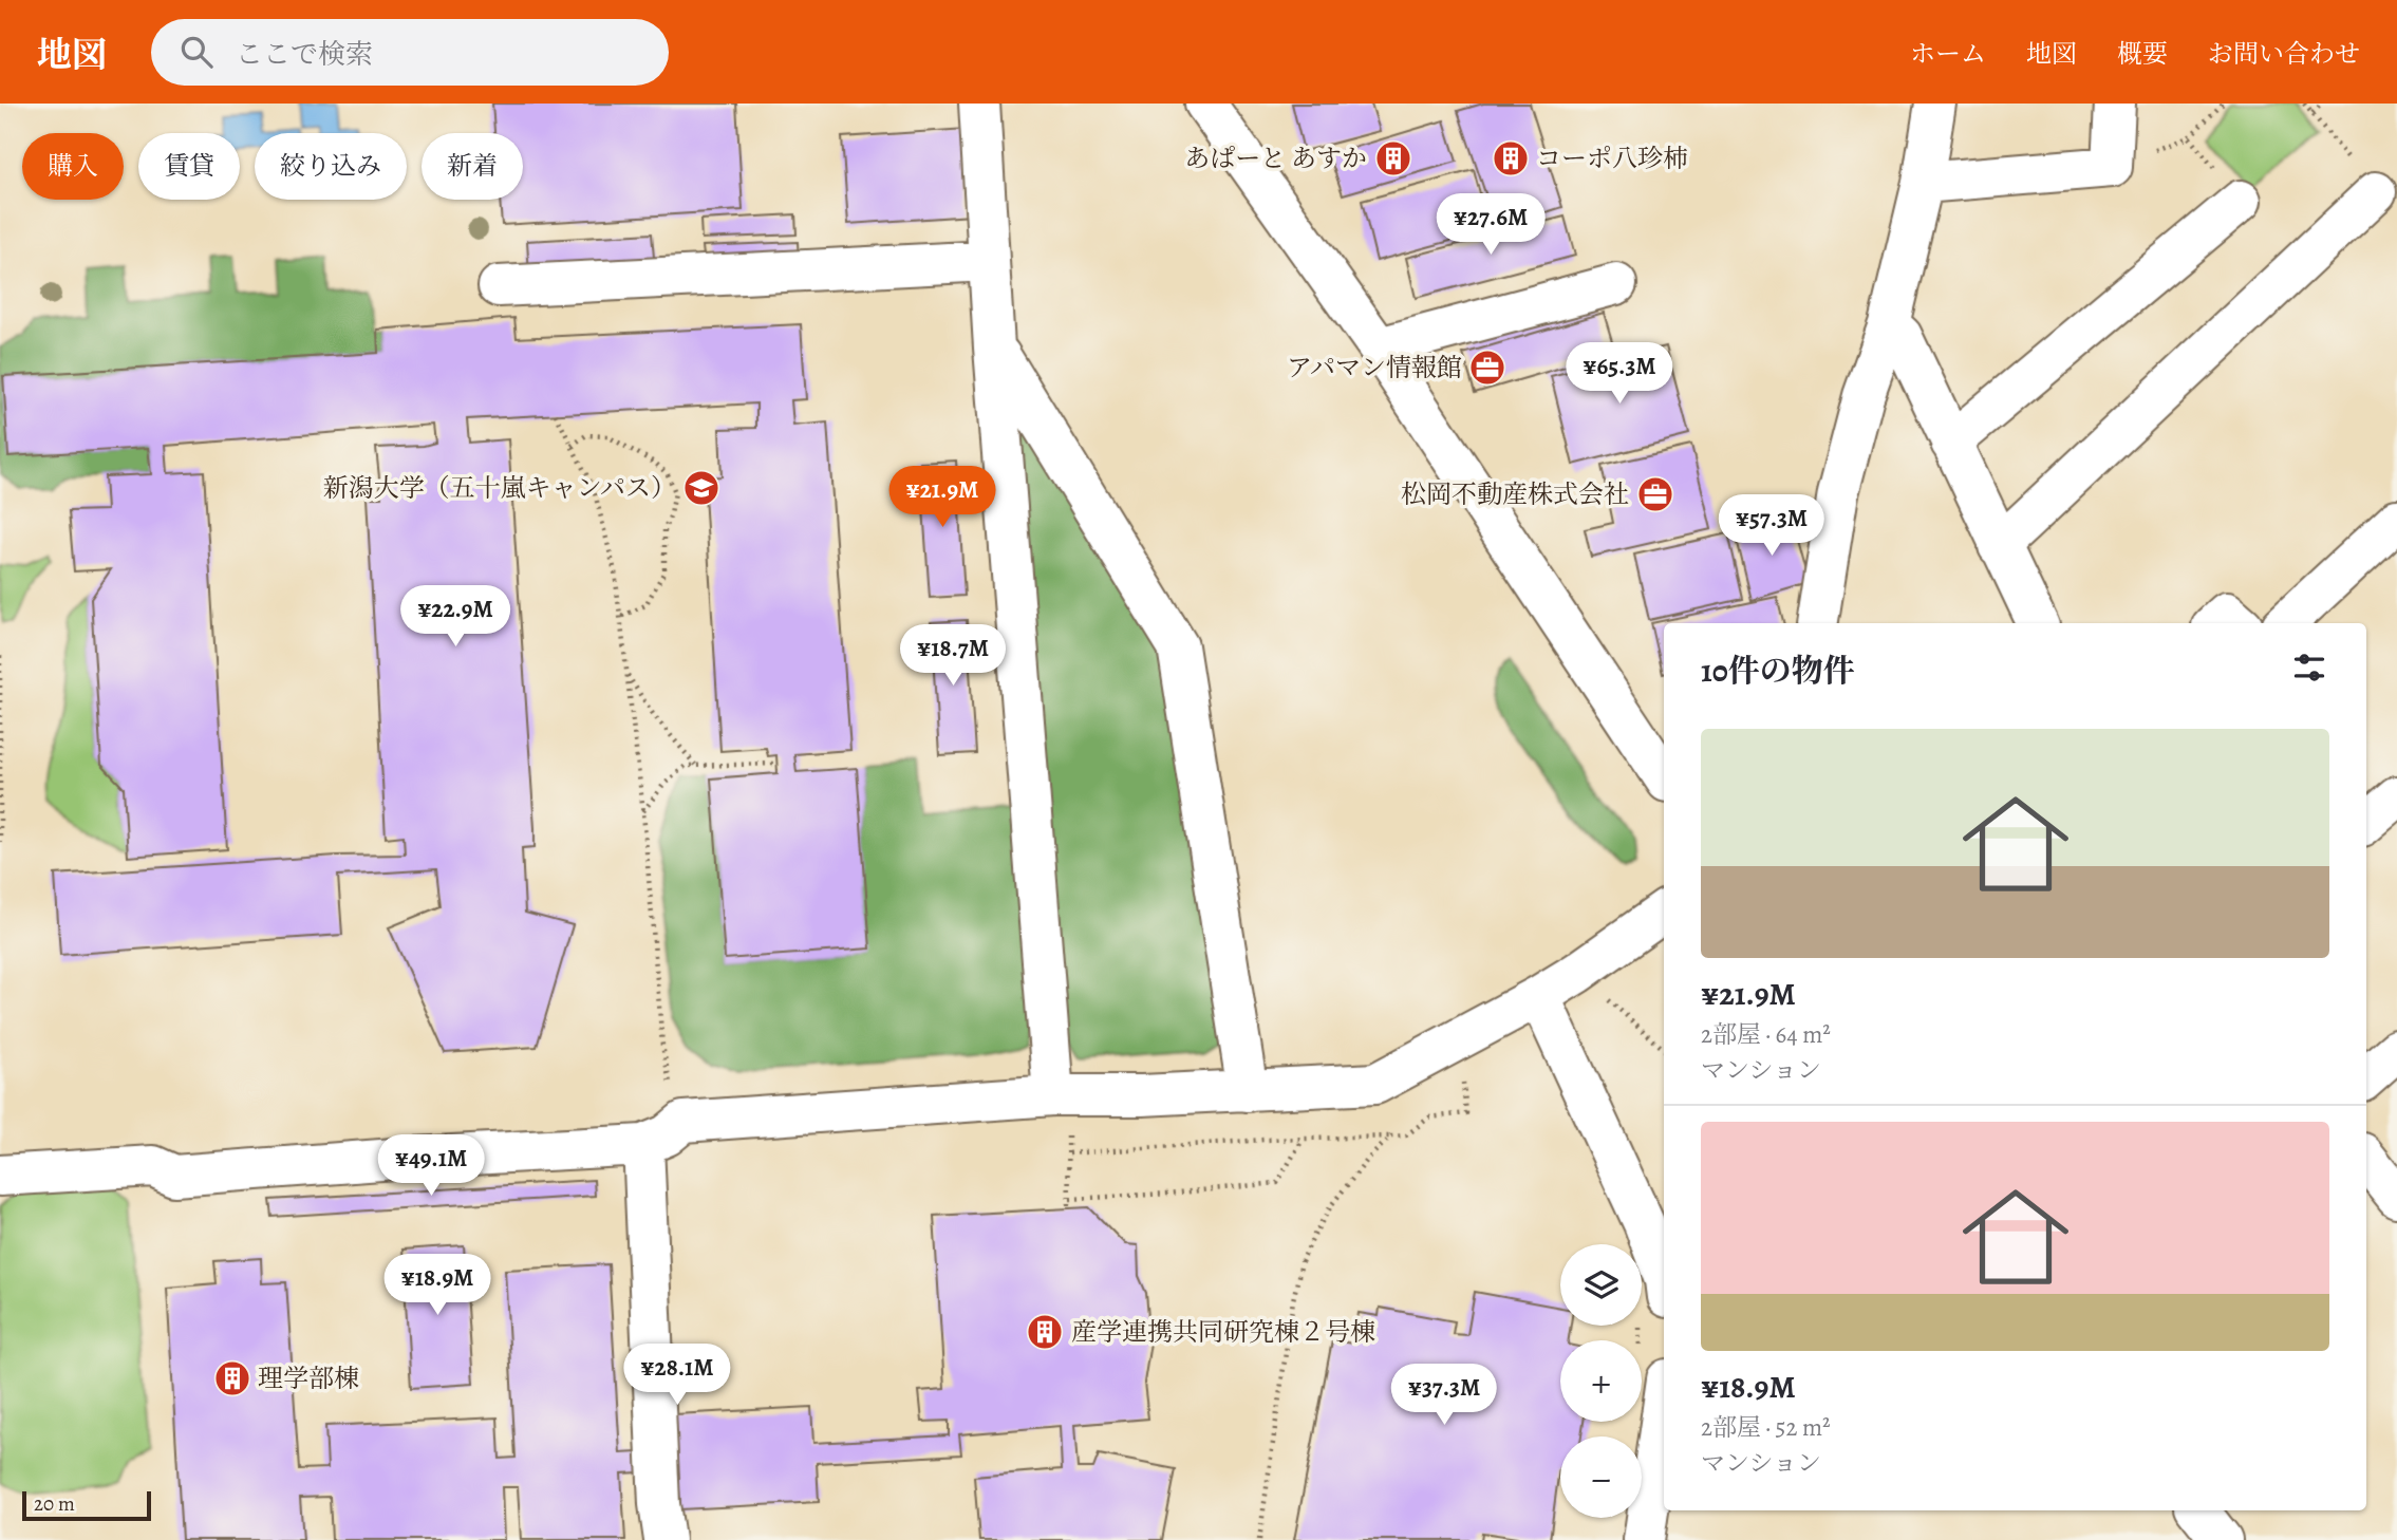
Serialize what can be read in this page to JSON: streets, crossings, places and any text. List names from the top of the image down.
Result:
{
  "places": {
    "building": [
      "あぱーと あすか",
      "コーポ八珍柿",
      "産学連携共同研究棟２号棟",
      "理学部棟"
    ],
    "office": ["アパマン情報館", "松岡不動産株式会社"],
    "school or university": ["新潟大学（五十嵐キャンパス）"]
  },
  "scale_bar": "20 m",
  "page": {
    "header": "地図",
    "search": "ここで検索",
    "nav": [
      "ホーム",
      "地図",
      "概要",
      "お問い合わせ"
    ],
    "chip": [
      "購入",
      "賃貸",
      "絞り込み",
      "新着"
    ],
    "price": [
      "¥27.6M",
      "¥65.3M",
      "¥21.9M",
      "¥57.3M",
      "¥22.9M",
      "¥18.7M",
      "¥49.1M",
      "¥18.9M",
      "¥28.1M",
      "¥37.3M"
    ],
    "heading": "10件の物件",
    "list": [
      {
        "name": "¥21.9M",
        "note": "2部屋 · 64 m² · マンション"
      },
      {
        "name": "¥18.9M",
        "note": "2部屋 · 52 m² · マンション"
      }
    ],
    "map_buttons": ["+", "−"],
    "scale": "20 m"
  }
}
